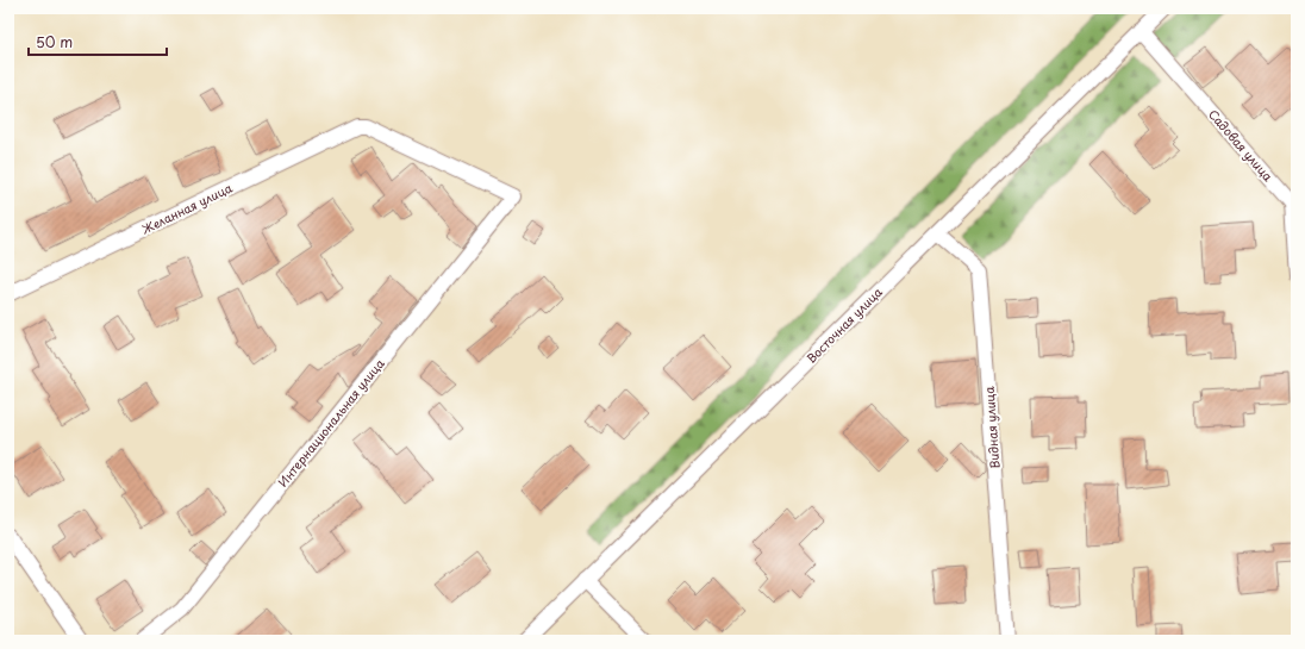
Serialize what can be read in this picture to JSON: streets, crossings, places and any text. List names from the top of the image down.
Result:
{
  "streets": {
    "street": [
      "Садовая улица",
      "Желанная улица",
      "Восточная улица",
      "Интернациональная улица",
      "Видная улица"
    ]
  },
  "crossings": [
    ["Садовая улица", "Восточная улица"],
    ["Желанная улица", "Интернациональная улица"],
    ["Восточная улица", "Видная улица"]
  ],
  "scale_bar": "50 m"
}
